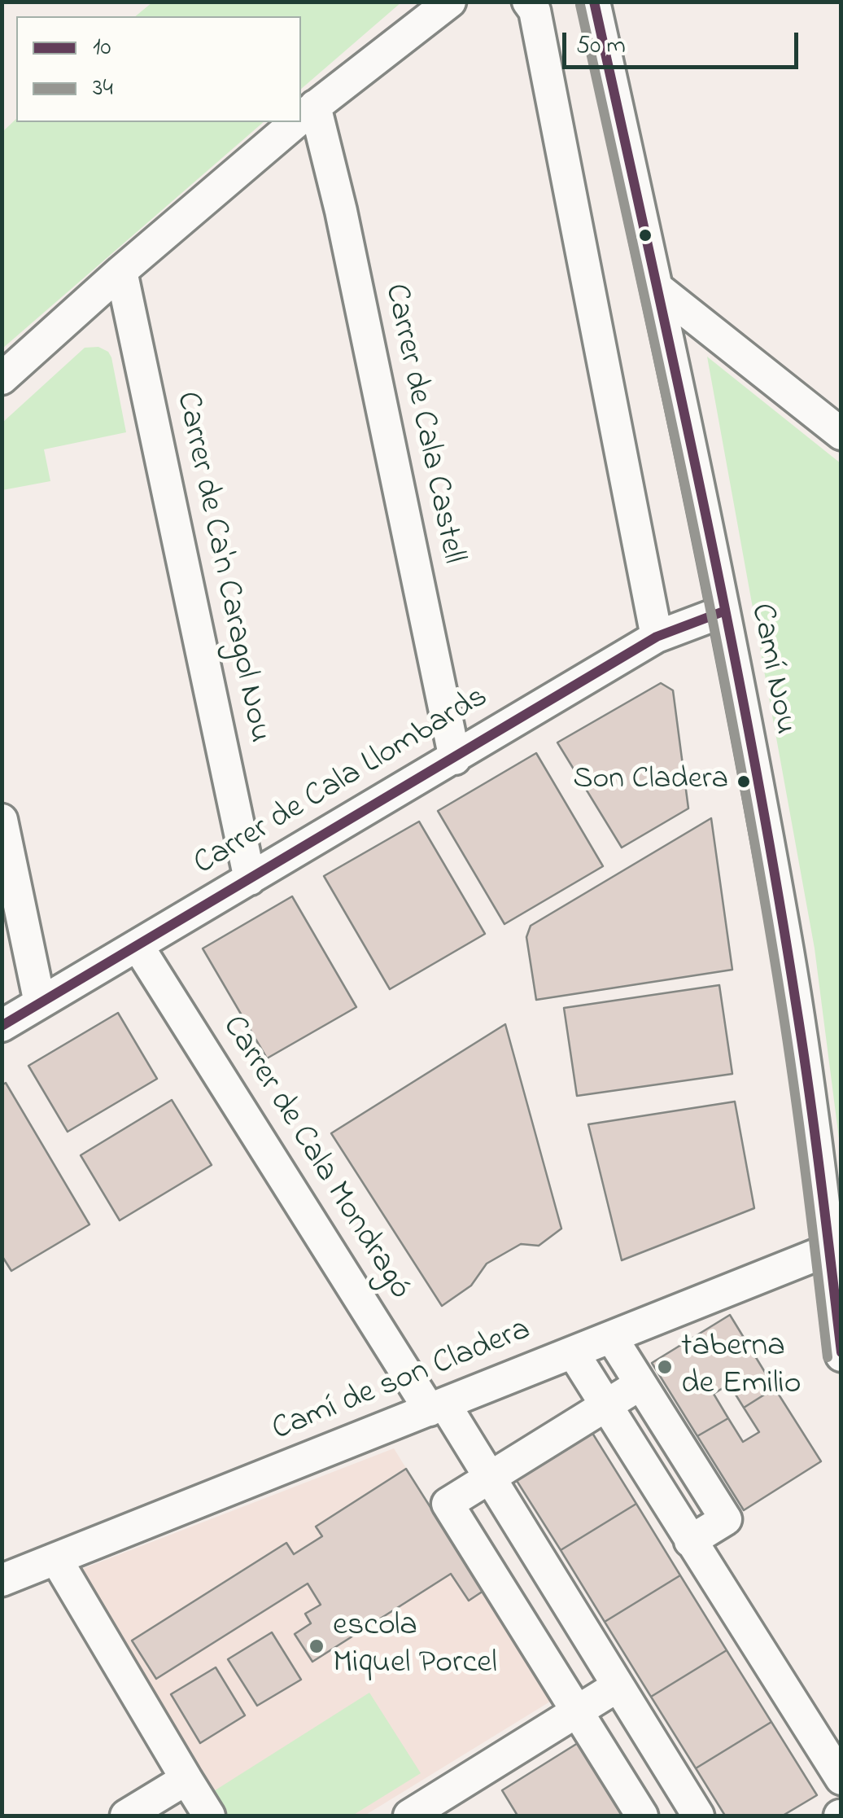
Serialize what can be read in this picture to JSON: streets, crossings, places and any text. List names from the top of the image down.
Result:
{
  "streets": {
    "street": [
      "Carrer de Cala Castell",
      "Carrer de Ca'n Caragol Nou",
      "Camí Nou",
      "Carrer de Cala Llombards",
      "Carrer de Cala Mondragó",
      "Camí de son Cladera"
    ]
  },
  "crossings": [
    ["Carrer de Cala Castell", "Carrer de Cala Llombards"],
    ["Carrer de Ca'n Caragol Nou", "Carrer de Cala Llombards"],
    ["Camí Nou", "Carrer de Cala Llombards"],
    ["Camí Nou", "Camí de son Cladera"],
    ["Carrer de Cala Llombards", "Carrer de Cala Mondragó"],
    ["Carrer de Cala Mondragó", "Camí de son Cladera"]
  ],
  "places": ["Son Cladera", "taberna de Emilio", "escola Miquel Porcel"],
  "lines": ["transit line 10", "transit line 34"],
  "legend": ["10", "34"],
  "scale_bar": "50 m"
}
